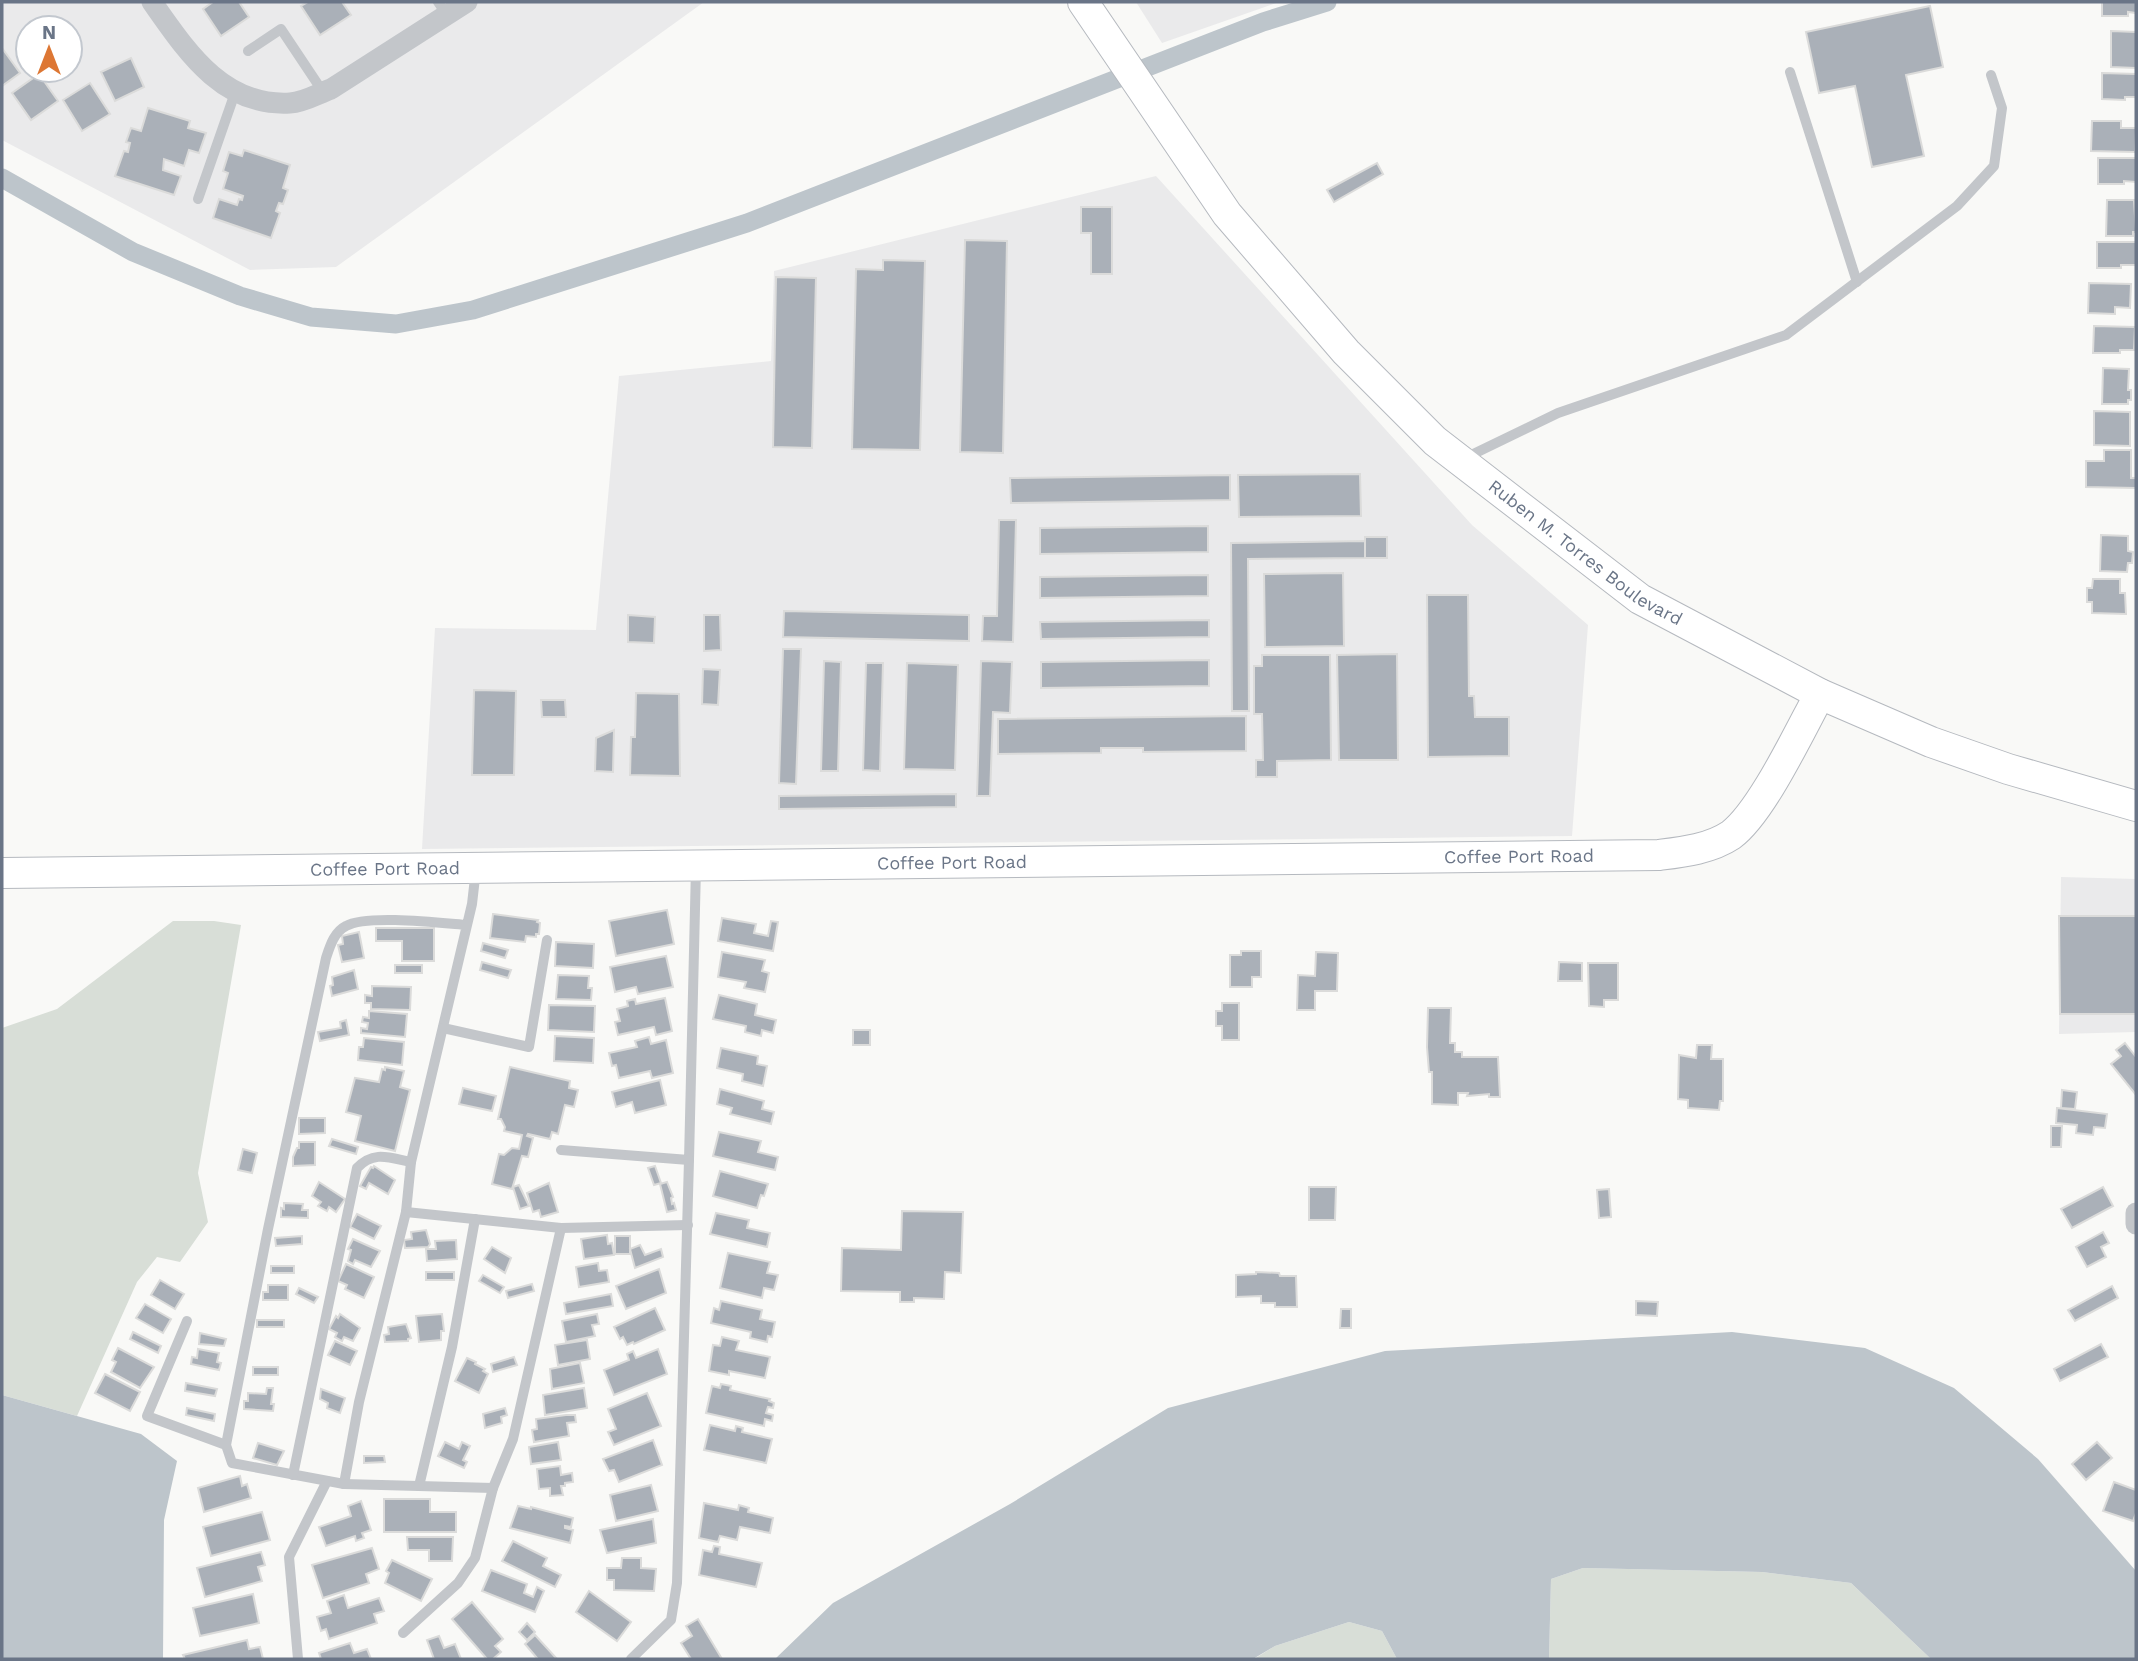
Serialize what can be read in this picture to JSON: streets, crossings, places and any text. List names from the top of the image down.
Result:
{
  "streets": {
    "street": ["Ruben M. Torres Boulevard", "Coffee Port Road"]
  },
  "crossings": [
    ["Ruben M. Torres Boulevard", "Coffee Port Road"]
  ],
  "north": "top"
}
